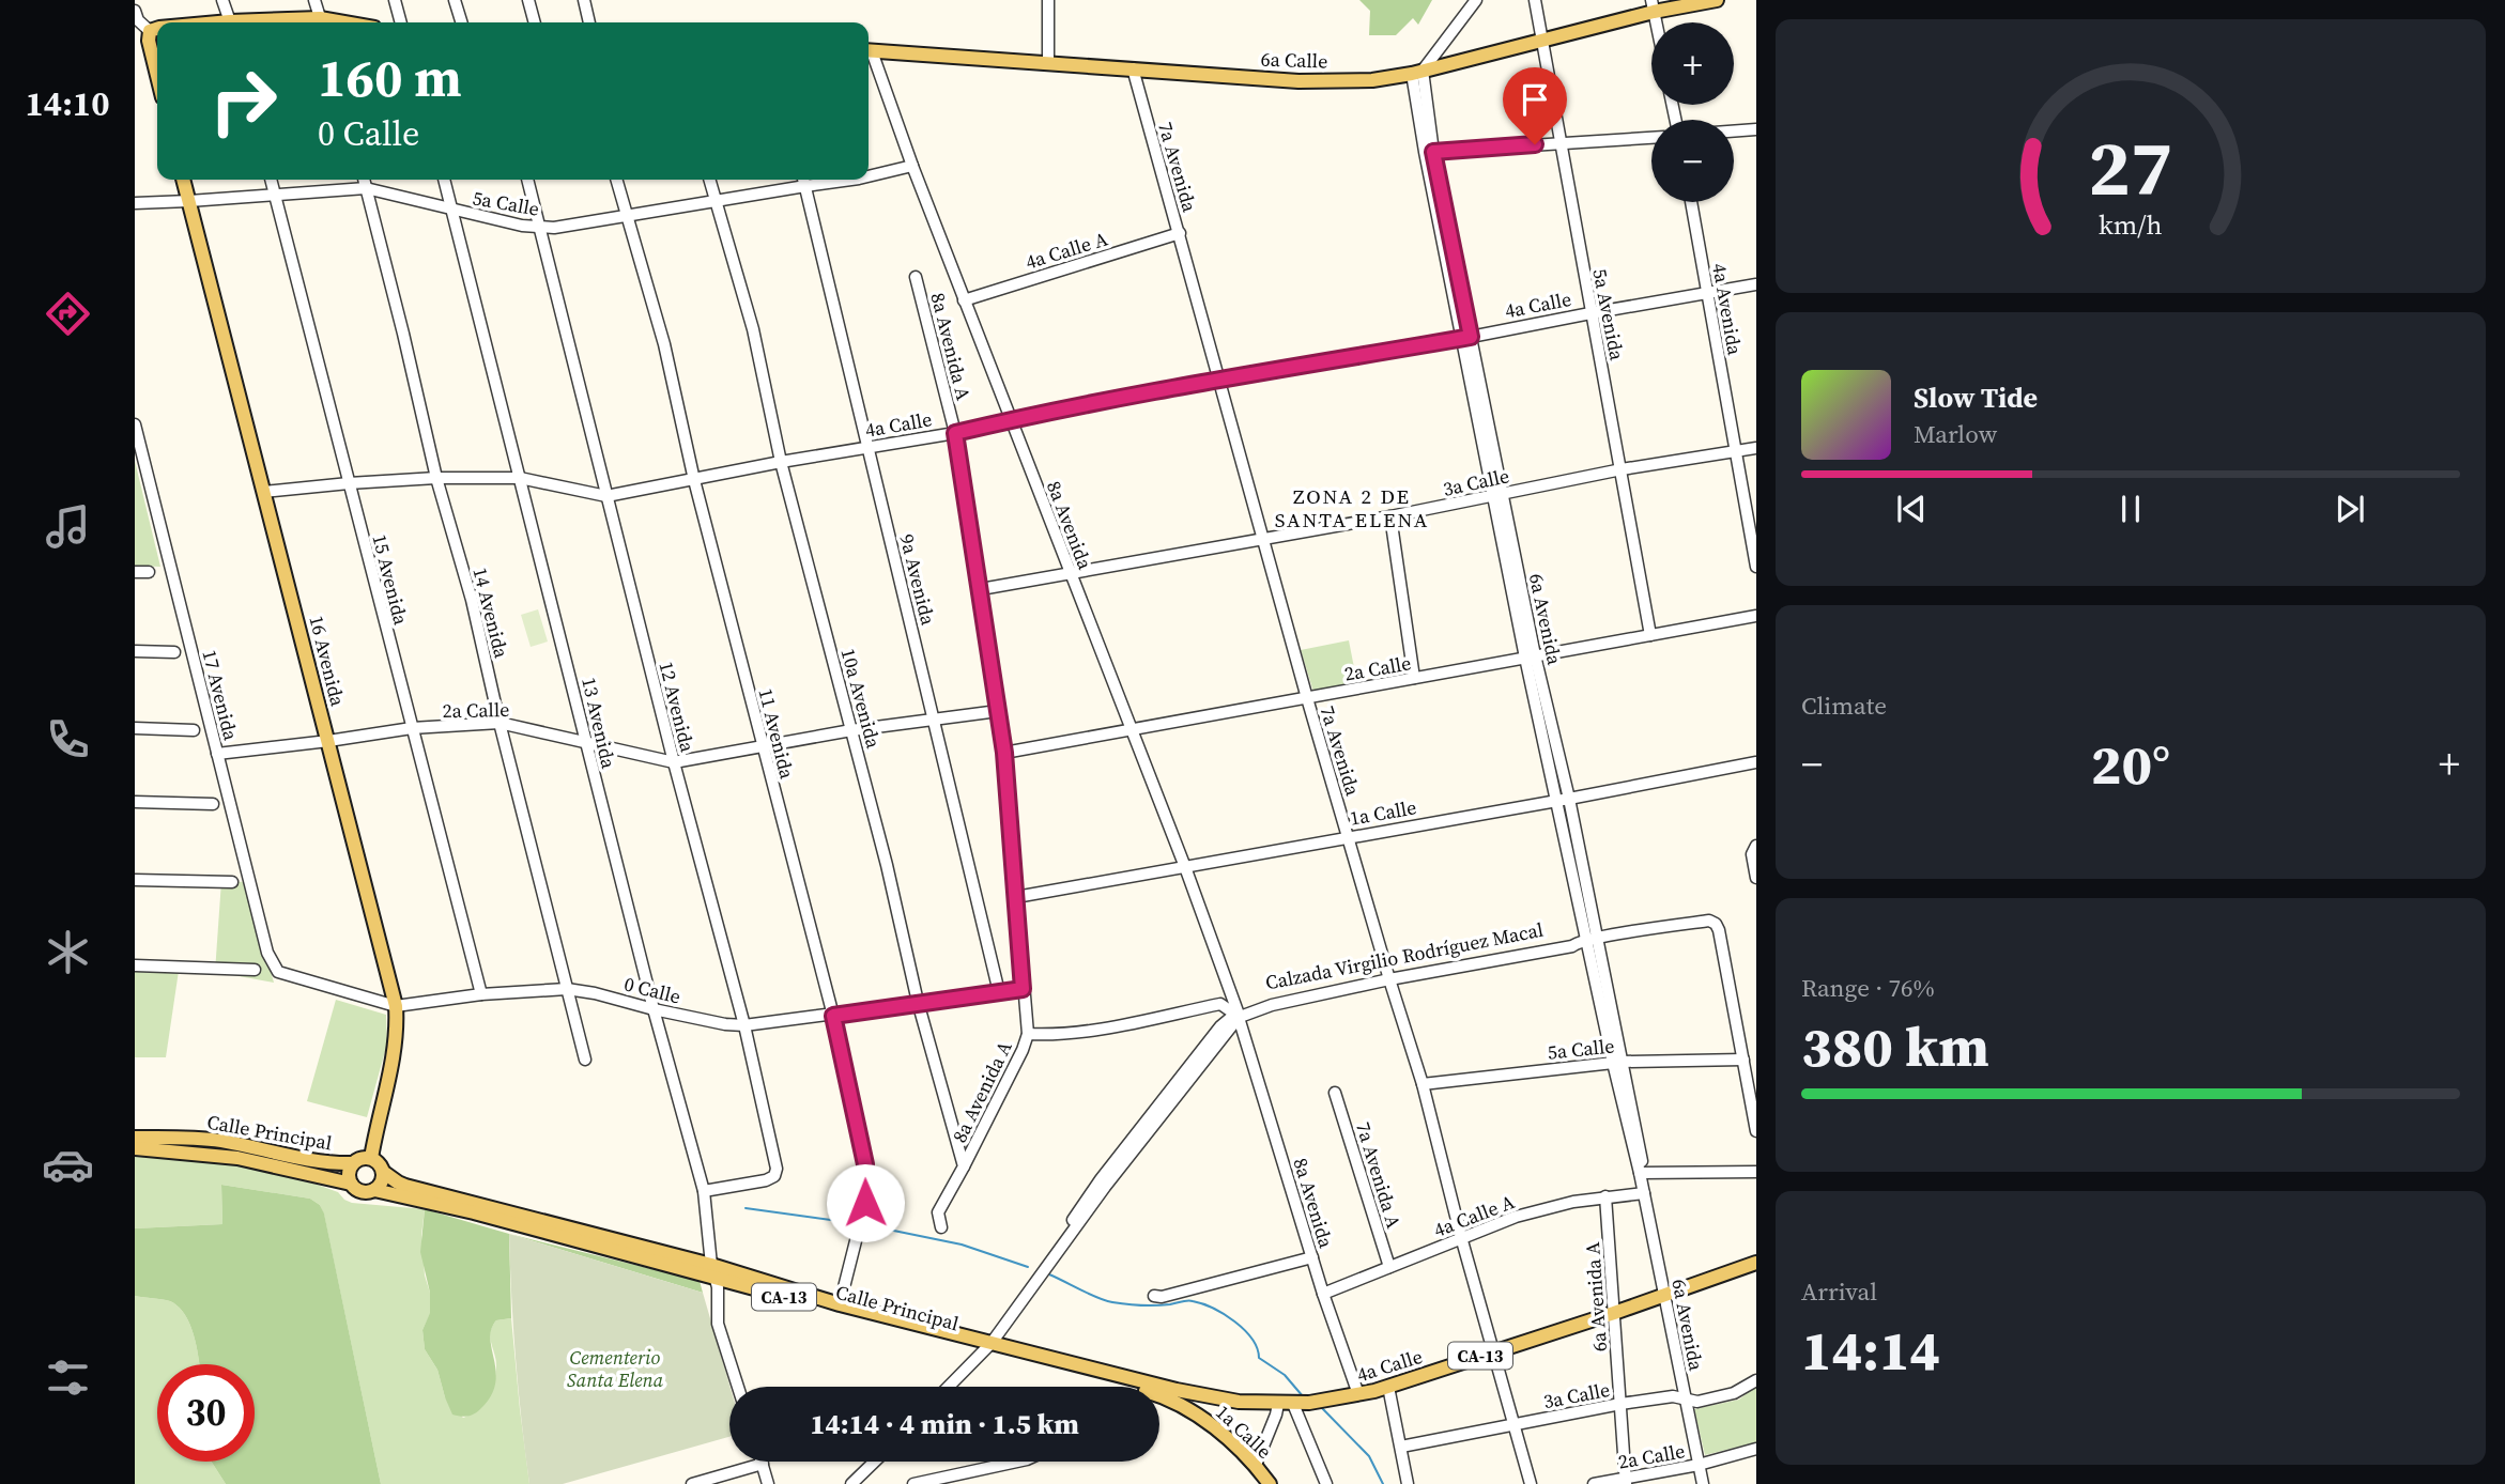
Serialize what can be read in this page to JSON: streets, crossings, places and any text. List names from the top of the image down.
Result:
{
  "streets": {
    "main road": [
      "6a Calle",
      "4a Calle",
      "16 Avenida",
      "1a Calle",
      "Calle Principal",
      "CA-13"
    ],
    "street": [
      "7a Avenida",
      "5a Calle",
      "4a Calle A",
      "4a Avenida",
      "5a Avenida",
      "8a Avenida A",
      "3a Calle",
      "8a Avenida",
      "15 Avenida",
      "9a Avenida",
      "14 Avenida",
      "6a Avenida",
      "2a Calle",
      "17 Avenida",
      "10a Avenida",
      "12 Avenida",
      "13 Avenida",
      "11 Avenida",
      "Calzada Virgilio Rodríguez Macal",
      "0 Calle",
      "7a Avenida A",
      "6a Avenida A"
    ]
  },
  "crossings": [
    ["6a Calle", "7a Avenida"],
    ["6a Calle", "5a Avenida"],
    ["6a Calle", "6a Avenida"],
    ["7a Avenida", "5a Calle"],
    ["7a Avenida", "4a Calle A"],
    ["7a Avenida", "4a Calle"],
    ["7a Avenida", "3a Calle"],
    ["7a Avenida", "2a Calle"],
    ["7a Avenida", "1a Calle"],
    ["7a Avenida", "Calzada Virgilio Rodríguez Macal"],
    ["5a Calle", "8a Avenida"],
    ["5a Calle", "15 Avenida"],
    ["5a Calle", "9a Avenida"],
    ["5a Calle", "14 Avenida"],
    ["5a Calle", "6a Avenida"],
    ["5a Calle", "16 Avenida"],
    ["5a Calle", "10a Avenida"],
    ["5a Calle", "12 Avenida"],
    ["5a Calle", "13 Avenida"],
    ["5a Calle", "11 Avenida"],
    ["5a Calle", "Calzada Virgilio Rodríguez Macal"],
    ["4a Calle A", "8a Avenida"],
    ["4a Calle A", "6a Avenida"],
    ["4a Calle A", "7a Avenida A"],
    ["4a Calle A", "6a Avenida A"],
    ["4a Calle", "4a Avenida"],
    ["4a Calle", "5a Avenida"],
    ["4a Calle", "8a Avenida A"],
    ["4a Calle", "8a Avenida"],
    ["4a Calle", "15 Avenida"],
    ["4a Calle", "9a Avenida"],
    ["4a Calle", "14 Avenida"],
    ["4a Calle", "6a Avenida"],
    ["4a Calle", "16 Avenida"],
    ["4a Calle", "10a Avenida"],
    ["4a Calle", "12 Avenida"],
    ["4a Calle", "13 Avenida"],
    ["4a Calle", "11 Avenida"],
    ["4a Calle", "Calle Principal"],
    ["4a Calle", "6a Avenida A"],
    ["4a Avenida", "3a Calle"],
    ["5a Avenida", "3a Calle"],
    ["5a Avenida", "2a Calle"],
    ["8a Avenida A", "3a Calle"],
    ["8a Avenida A", "2a Calle"],
    ["8a Avenida A", "10a Avenida"],
    ["8a Avenida A", "1a Calle"],
    ["8a Avenida A", "0 Calle"],
    ["3a Calle", "8a Avenida"],
    ["3a Calle", "6a Avenida"],
    ["3a Calle", "6a Avenida A"],
    ["8a Avenida", "2a Calle"],
    ["8a Avenida", "1a Calle"],
    ["8a Avenida", "Calzada Virgilio Rodríguez Macal"],
    ["15 Avenida", "2a Calle"],
    ["15 Avenida", "0 Calle"],
    ["9a Avenida", "2a Calle"],
    ["9a Avenida", "0 Calle"],
    ["14 Avenida", "2a Calle"],
    ["14 Avenida", "0 Calle"],
    ["6a Avenida", "2a Calle"],
    ["6a Avenida", "1a Calle"],
    ["6a Avenida", "Calzada Virgilio Rodríguez Macal"],
    ["16 Avenida", "2a Calle"],
    ["16 Avenida", "0 Calle"],
    ["16 Avenida", "Calle Principal"],
    ["16 Avenida", "CA-13"],
    ["2a Calle", "17 Avenida"],
    ["2a Calle", "10a Avenida"],
    ["2a Calle", "12 Avenida"],
    ["2a Calle", "13 Avenida"],
    ["2a Calle", "11 Avenida"],
    ["2a Calle", "6a Avenida A"],
    ["17 Avenida", "0 Calle"],
    ["10a Avenida", "0 Calle"],
    ["12 Avenida", "13 Avenida"],
    ["12 Avenida", "0 Calle"],
    ["13 Avenida", "0 Calle"],
    ["13 Avenida", "Calle Principal"],
    ["11 Avenida", "0 Calle"],
    ["11 Avenida", "Calle Principal"],
    ["1a Calle", "Calle Principal"],
    ["Calzada Virgilio Rodríguez Macal", "Calle Principal"],
    ["Calle Principal", "CA-13"]
  ],
  "districts": ["ZONA 2 DE SANTA ELENA"],
  "parks": ["Cementerio Santa Elena"],
  "page": {
    "tabs": "14:10",
    "map_buttons": ["+", "−"],
    "turn": ["160 m", "0 Calle"],
    "song": ["Slow Tide", "Marlow"],
    "tile": [
      "Climate",
      ["Range · 76%", "380 km"],
      ["Arrival", "14:14"]
    ],
    "heat": ["−", "20°", "+"],
    "limit": "30",
    "trip": "14:14 · 4 min · 1.5 km",
    "gauge": ["27", "km/h"]
  }
}
